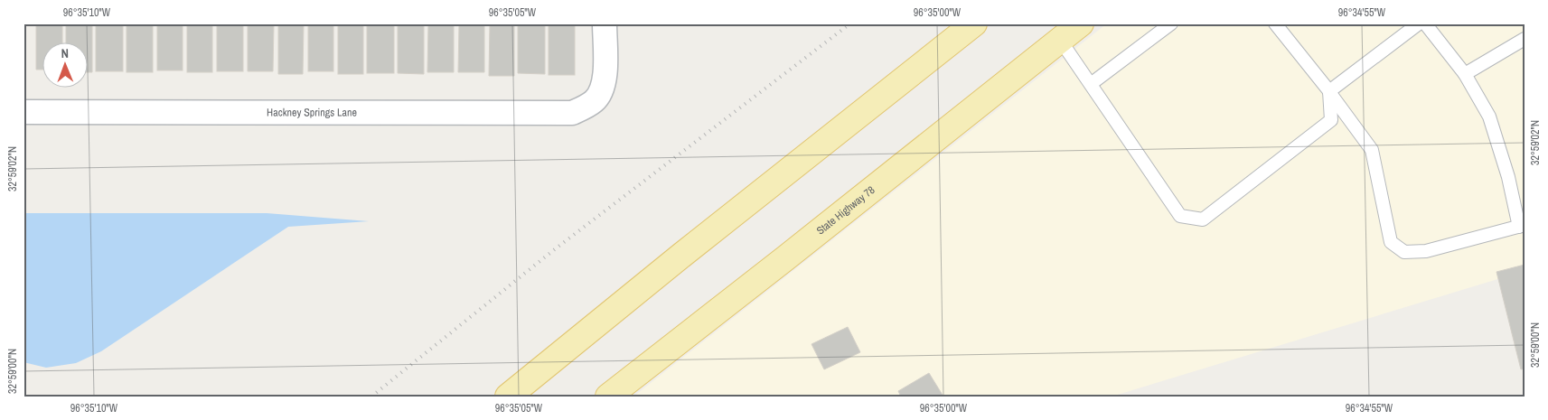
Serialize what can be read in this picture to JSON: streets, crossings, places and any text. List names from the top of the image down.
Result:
{
  "streets": {
    "main road": ["State Highway 78"],
    "street": ["Hackney Springs Lane"]
  },
  "north": "top",
  "coordinates": [
    "96°35'10\"W",
    "96°35'05\"W",
    "96°35'00\"W",
    "96°34'55\"W",
    "32°59'02\"N",
    "32°59'00\"N"
  ]
}
